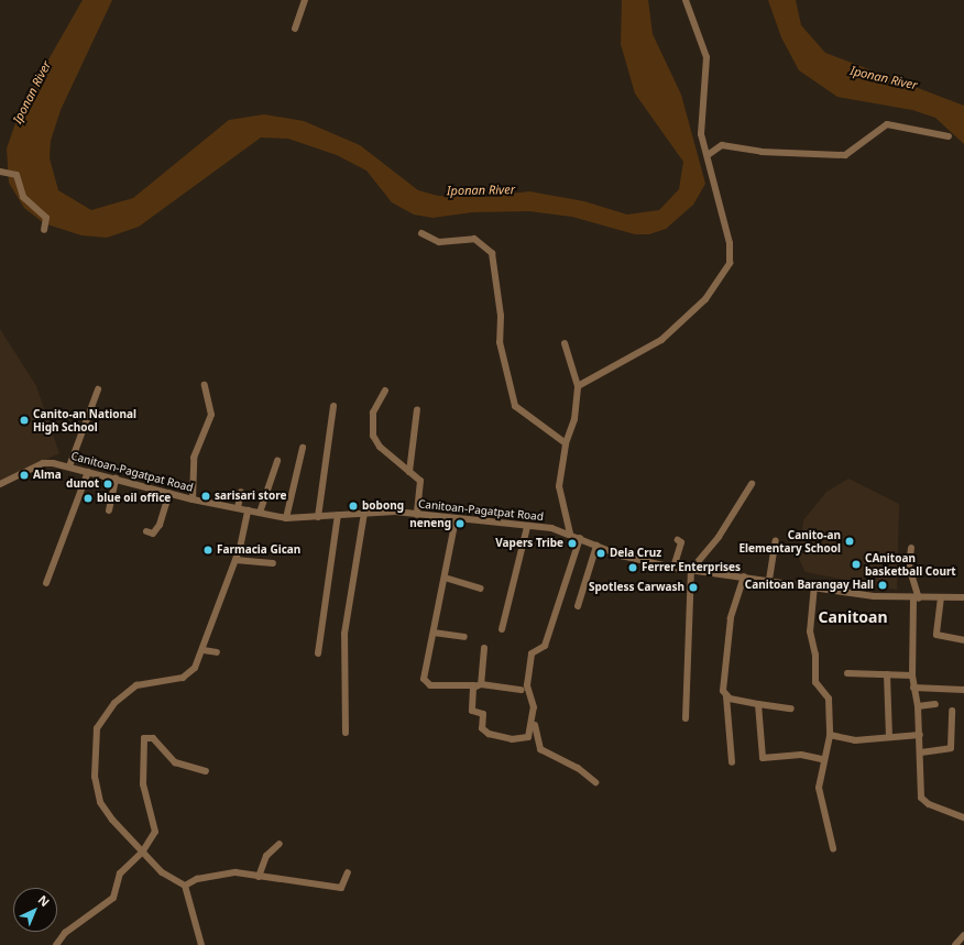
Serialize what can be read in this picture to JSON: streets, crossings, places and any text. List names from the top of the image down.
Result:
{
  "streets": {
    "street": ["Canitoan-Pagatpat Road"]
  },
  "districts": ["Canitoan"],
  "water": ["Iponan River"],
  "places": [
    "Canito-an National High School",
    "Alma",
    "dunot",
    "sarisari store",
    "blue oil office",
    "bobong",
    "neneng",
    "Canito-an Elementary School",
    "Vapers Tribe",
    "Farmacia Gican",
    "Dela Cruz",
    "CAnitoan basketball Court",
    "Ferrer Enterprises",
    "Canitoan Barangay Hall",
    "Spotless Carwash"
  ],
  "north": "top right"
}
